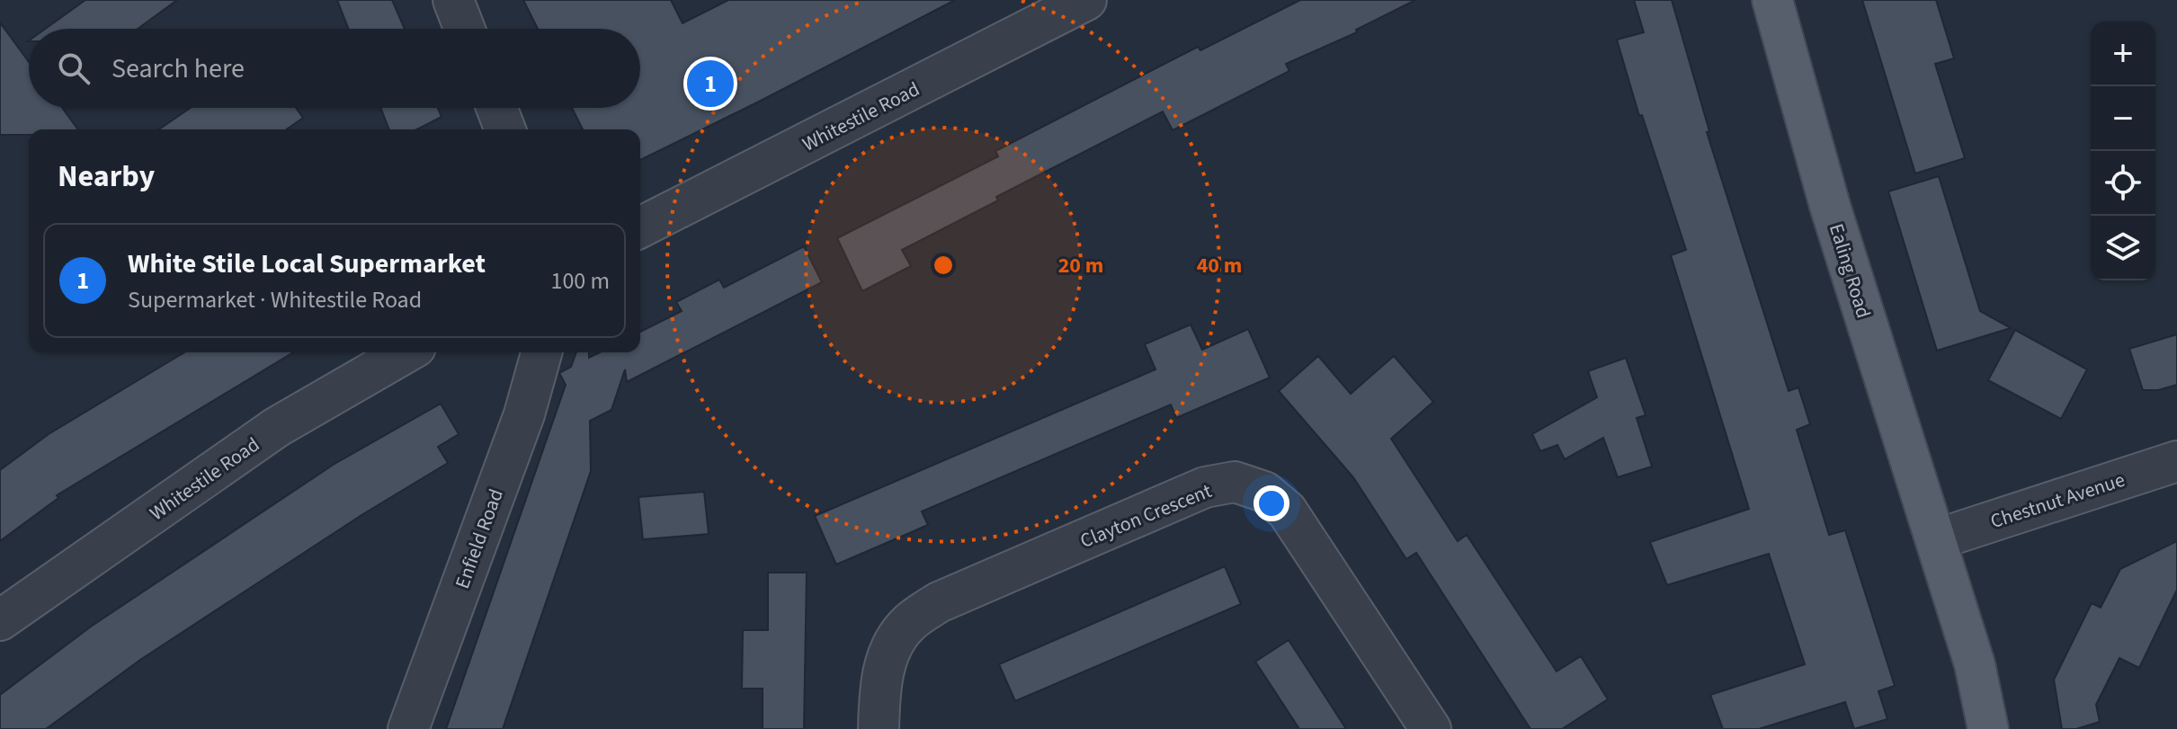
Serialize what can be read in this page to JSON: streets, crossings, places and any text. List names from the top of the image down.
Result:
{
  "streets": {
    "main road": ["Ealing Road"],
    "street": [
      "Whitestile Road",
      "Chestnut Avenue",
      "Clayton Crescent",
      "Enfield Road"
    ]
  },
  "crossings": [
    ["Ealing Road", "Chestnut Avenue"]
  ],
  "page": {
    "map_buttons": ["+", "−"],
    "search": "Search here",
    "pins": "1",
    "heading": "Nearby",
    "list": [
      {
        "mark": "1",
        "name": "White Stile Local Supermarket",
        "note": "Supermarket · Whitestile Road",
        "value": "100 m"
      }
    ]
  },
  "rings": ["20 m", "40 m"]
}
